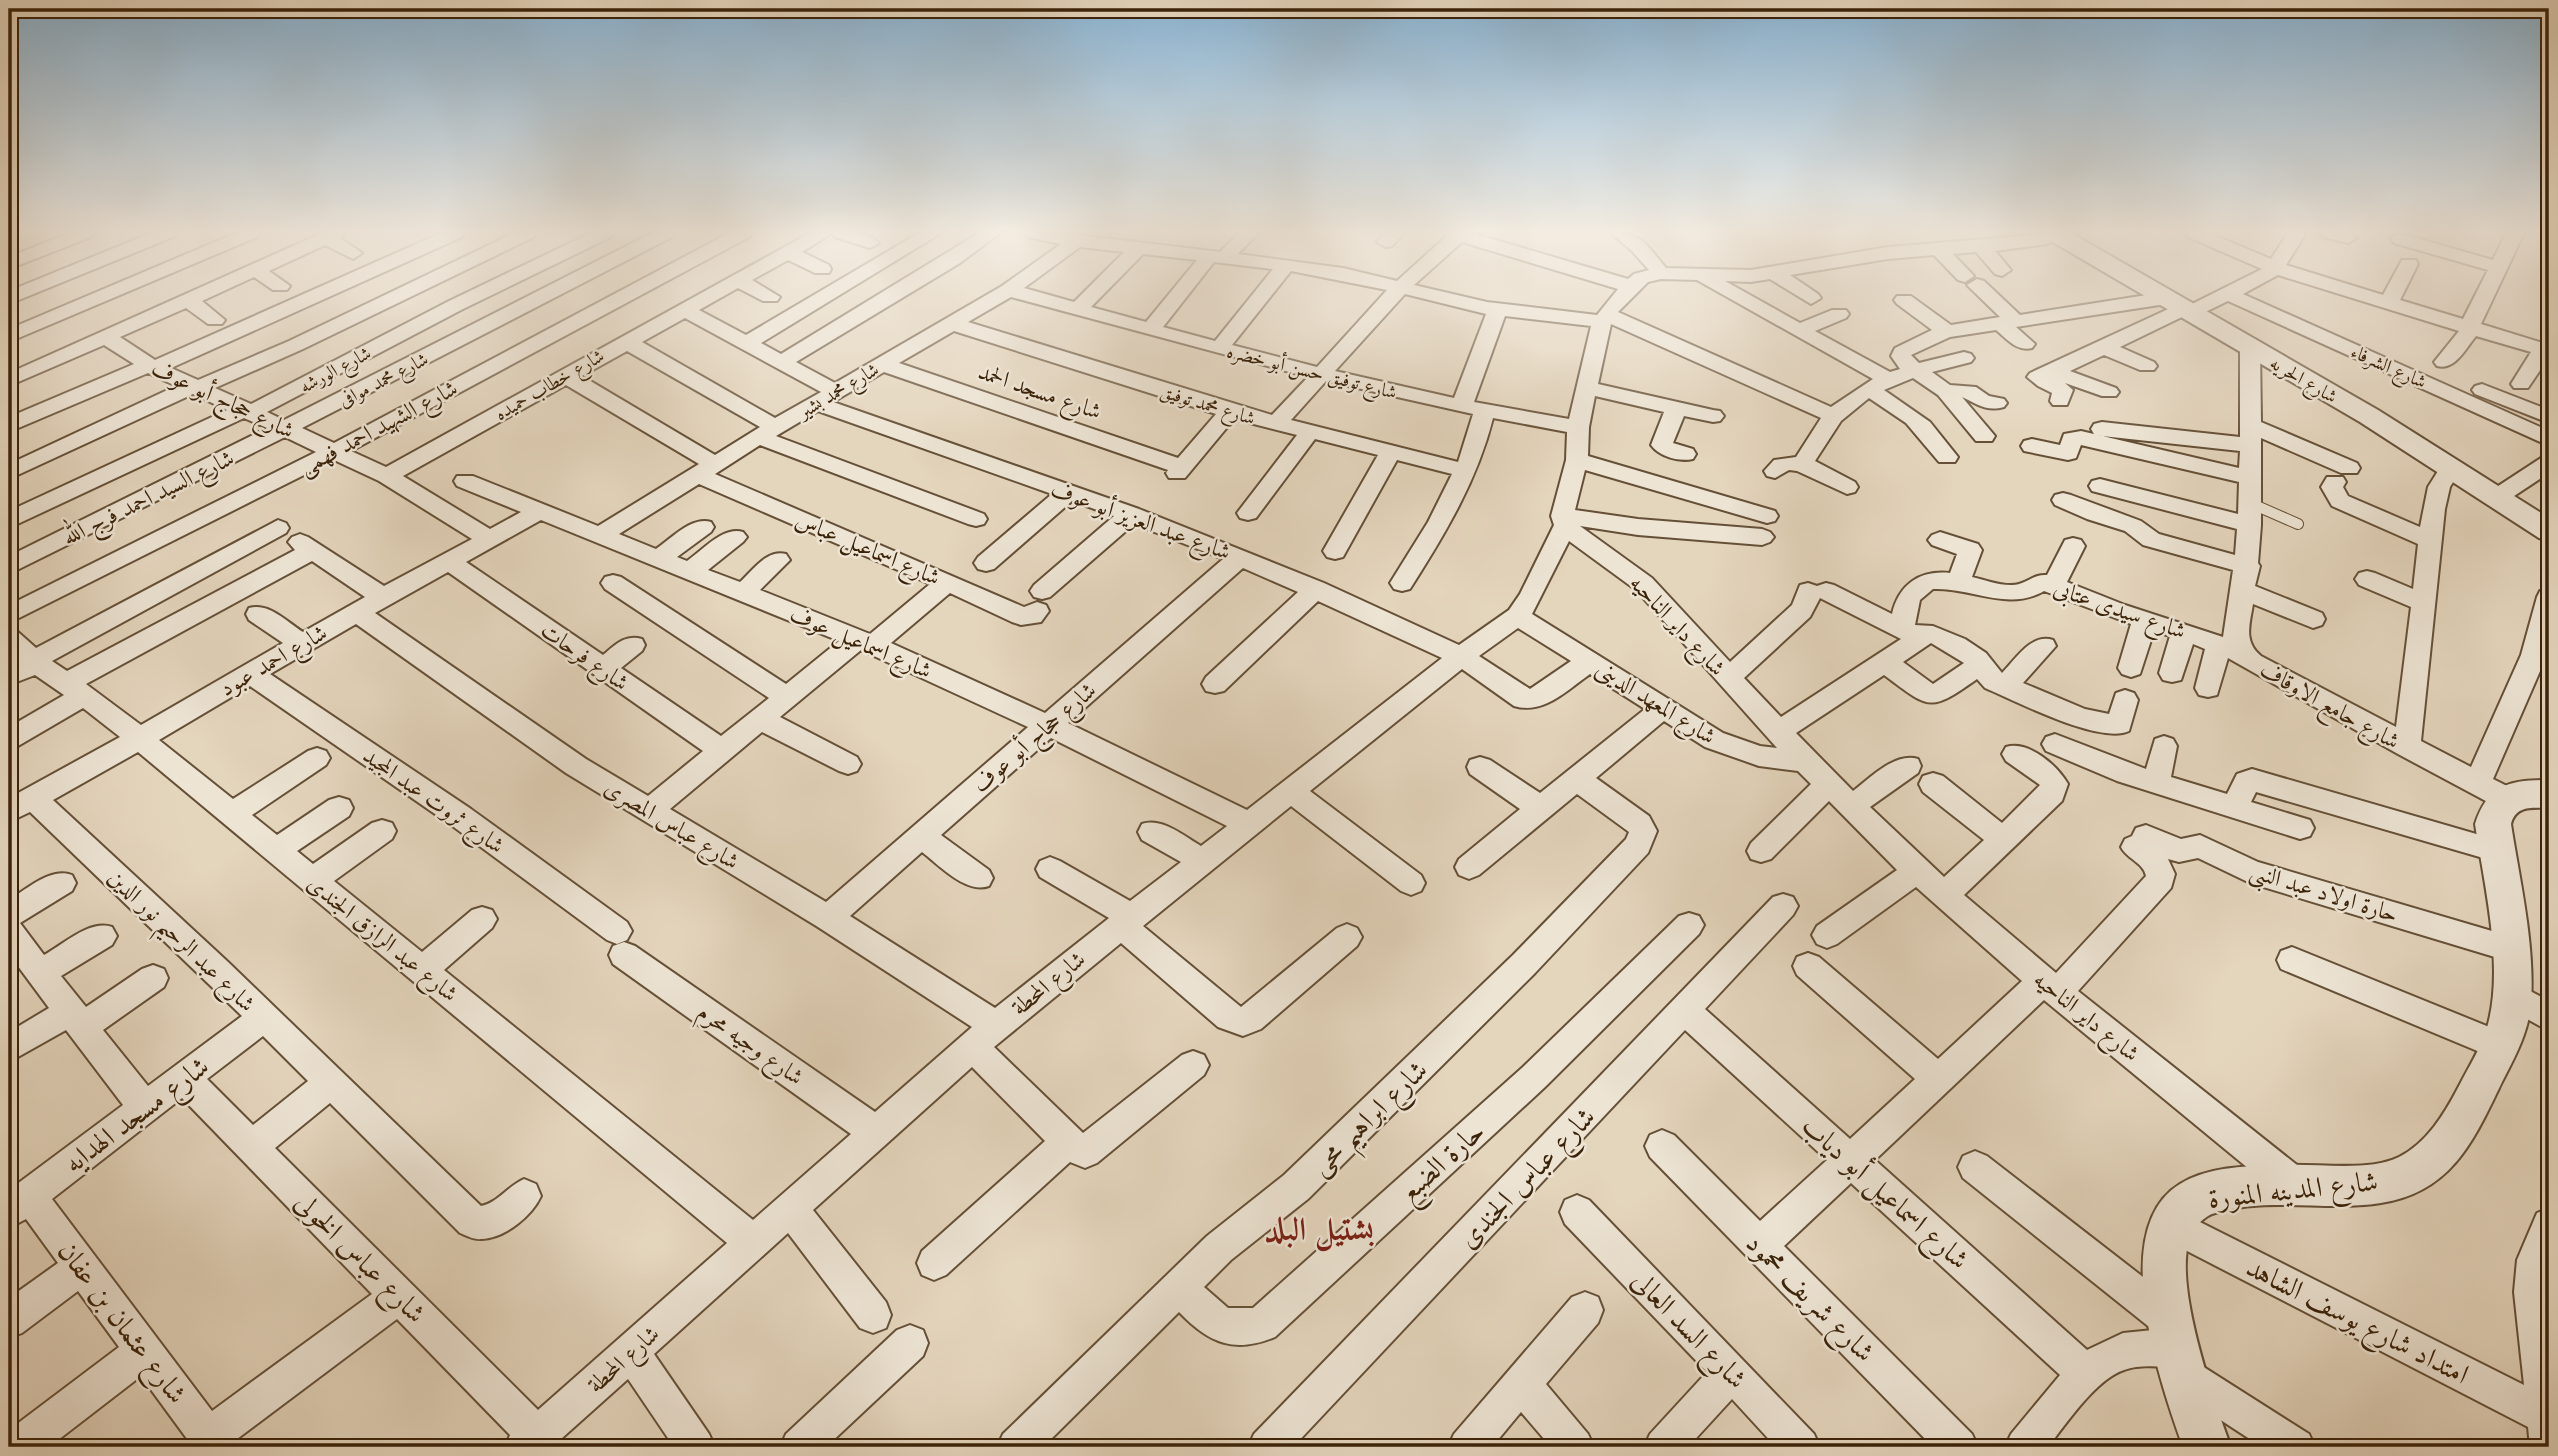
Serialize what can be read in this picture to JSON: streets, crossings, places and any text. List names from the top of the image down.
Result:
{
  "streets": {
    "street": [
      "شارع الشرفاء",
      "شارع الورشه",
      "شارع توفيق حسن أبو خضره",
      "شارع محمد موافى",
      "شارع الحريه",
      "شارع خطاب حميده",
      "شارع محمد بشير",
      "شارع مسجد الحمد",
      "شارع حجاج أبو عوف",
      "شارع محمد توفيق",
      "شارع الشهيد احمد فهمى",
      "شارع السيد احمد فرج الله",
      "شارع عبد العزيز أبو عوف",
      "شارع اسماعيل عباس",
      "شارع سيدى عتابى",
      "شارع داير الناحيه",
      "شارع اسماعيل عوف",
      "شارع فرحات",
      "شارع احمد عبود",
      "شارع المعهد الدينى",
      "شارع جامع الاوقاف",
      "شارع ثروت عبد المجيد",
      "شارع عباس المصرى",
      "حارة اولاد عبد النبى",
      "شارع عبد الرازق الجندى",
      "شارع عبد الرحيم نور الدين",
      "شارع المحطة",
      "شارع وجيه محرم",
      "شارع مسجد الهدايه",
      "شارع ابراهيم محى",
      "حارة الضبع",
      "شارع عباس الجندى",
      "شارع المدينه المنورة",
      "شارع اسماعيل أبو دياب",
      "شارع عباس الخولى",
      "شارع شريف محمود",
      "امتداد شارع يوسف الشاهد",
      "شارع عثمان بن عفان",
      "شارع السد العالى"
    ]
  },
  "crossings": [
    ["شارع الورشه", "شارع حجاج أبو عوف"],
    ["شارع محمد موافى", "شارع حجاج أبو عوف"],
    ["شارع محمد موافى", "شارع السيد احمد فرج الله"],
    ["شارع الحريه", "شارع جامع الاوقاف"],
    ["شارع خطاب حميده", "شارع حجاج أبو عوف"],
    ["شارع خطاب حميده", "شارع اسماعيل عباس"],
    ["شارع محمد بشير", "شارع مسجد الحمد"],
    ["شارع محمد بشير", "شارع محمد توفيق"],
    ["شارع محمد بشير", "شارع عبد العزيز أبو عوف"],
    ["شارع محمد بشير", "شارع اسماعيل عباس"],
    ["شارع محمد بشير", "شارع اسماعيل عوف"],
    ["شارع مسجد الحمد", "شارع محمد توفيق"],
    ["شارع حجاج أبو عوف", "شارع الشهيد احمد فهمى"],
    ["شارع حجاج أبو عوف", "شارع السيد احمد فرج الله"],
    ["شارع حجاج أبو عوف", "شارع عبد العزيز أبو عوف"],
    ["شارع حجاج أبو عوف", "شارع اسماعيل عوف"],
    ["شارع حجاج أبو عوف", "شارع احمد عبود"],
    ["شارع حجاج أبو عوف", "شارع عباس المصرى"],
    ["شارع عبد العزيز أبو عوف", "شارع اسماعيل عباس"],
    ["شارع عبد العزيز أبو عوف", "شارع المعهد الدينى"],
    ["شارع عبد العزيز أبو عوف", "شارع المحطة"],
    ["شارع سيدى عتابى", "شارع جامع الاوقاف"],
    ["شارع داير الناحيه", "شارع المعهد الدينى"],
    ["شارع داير الناحيه", "حارة اولاد عبد النبى"],
    ["شارع داير الناحيه", "شارع المحطة"],
    ["شارع داير الناحيه", "شارع المدينه المنورة"],
    ["شارع اسماعيل عوف", "شارع احمد عبود"],
    ["شارع اسماعيل عوف", "شارع المحطة"],
    ["شارع فرحات", "شارع احمد عبود"],
    ["شارع احمد عبود", "شارع ثروت عبد المجيد"],
    ["شارع احمد عبود", "شارع عباس المصرى"],
    ["شارع احمد عبود", "شارع عبد الرازق الجندى"],
    ["شارع احمد عبود", "شارع عبد الرحيم نور الدين"],
    ["شارع المعهد الدينى", "شارع المحطة"],
    ["شارع جامع الاوقاف", "شارع المدينه المنورة"],
    ["شارع ثروت عبد المجيد", "شارع وجيه محرم"],
    ["شارع عباس المصرى", "شارع المحطة"],
    ["حارة اولاد عبد النبى", "شارع المدينه المنورة"],
    ["شارع عبد الرازق الجندى", "شارع المحطة"],
    ["شارع عبد الرحيم نور الدين", "شارع مسجد الهدايه"],
    ["شارع المحطة", "شارع وجيه محرم"],
    ["شارع المحطة", "شارع عباس الخولى"],
    ["شارع مسجد الهدايه", "شارع عباس الخولى"],
    ["شارع مسجد الهدايه", "شارع عثمان بن عفان"],
    ["شارع ابراهيم محى", "حارة الضبع"],
    ["شارع عباس الجندى", "شارع اسماعيل أبو دياب"],
    ["شارع المدينه المنورة", "امتداد شارع يوسف الشاهد"]
  ],
  "districts": ["بشتيل البلد"]
}
